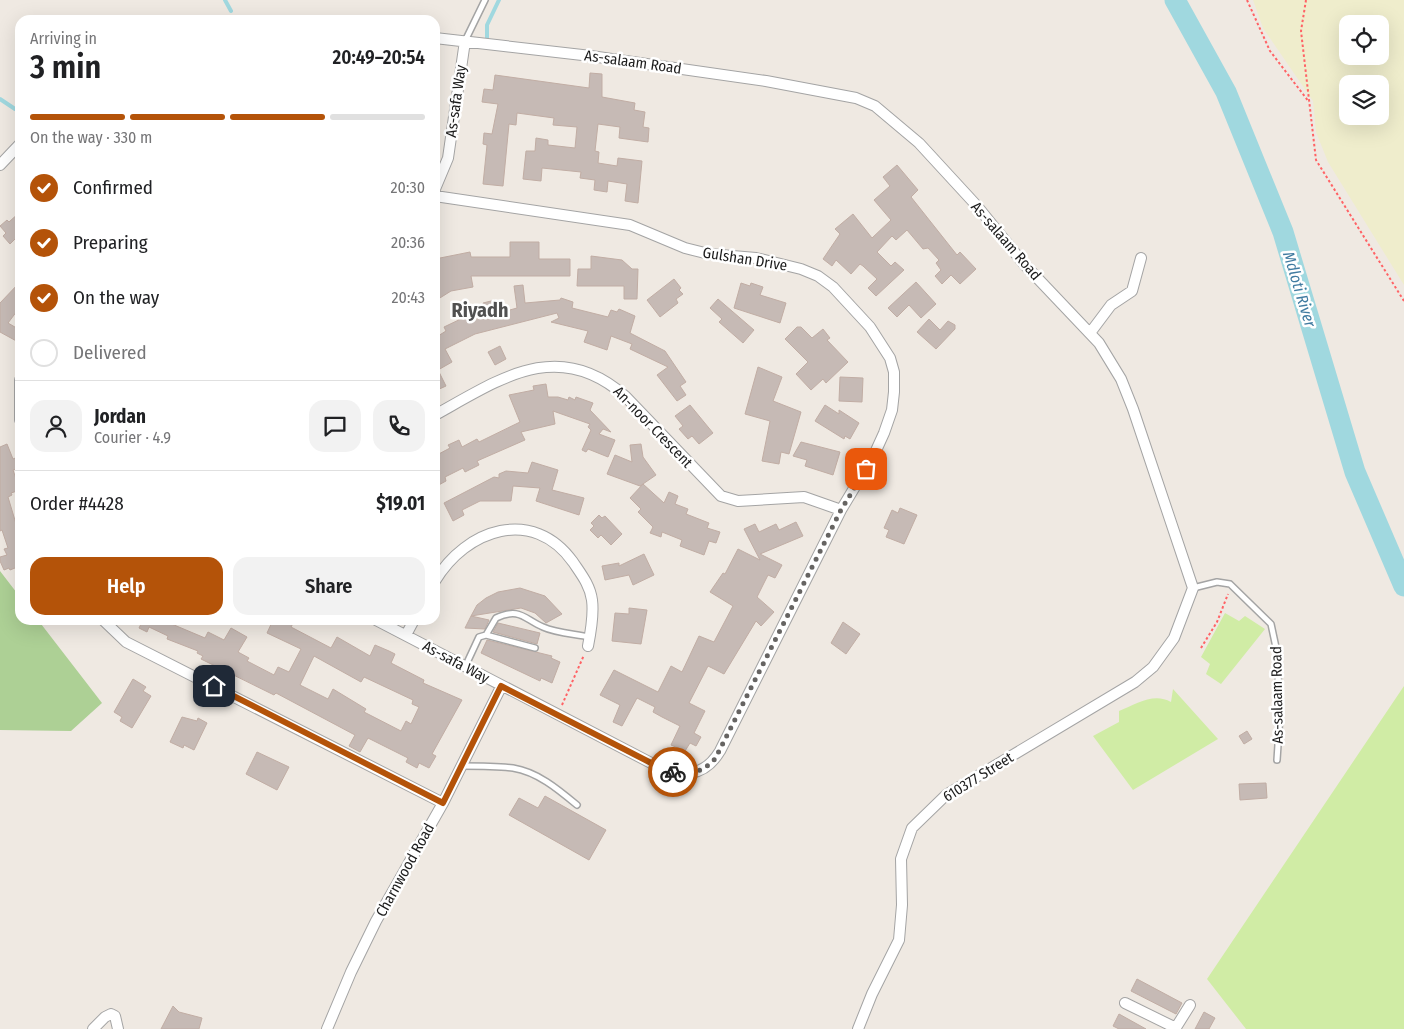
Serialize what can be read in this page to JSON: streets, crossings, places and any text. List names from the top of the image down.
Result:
{
  "streets": {
    "street": [
      "As-salaam Road",
      "As-safa Way",
      "Gulshan Drive",
      "An-noor Crescent",
      "610377 Street",
      "Charnwood Road"
    ]
  },
  "crossings": [
    ["As-salaam Road", "As-safa Way"],
    ["As-salaam Road", "610377 Street"],
    ["As-safa Way", "Gulshan Drive"],
    ["As-safa Way", "Charnwood Road"],
    ["Gulshan Drive", "An-noor Crescent"]
  ],
  "districts": ["Riyadh"],
  "water": ["Mdloti River"],
  "page": {
    "heading": ["3 min", "Arriving in", "20:49–20:54"],
    "panel": [
      "Jordan",
      "Courier · 4.9",
      "Order #4428",
      "$19.01"
    ],
    "bar": "On the way · 330 m",
    "list": [
      ["Confirmed", "20:30"],
      ["Preparing", "20:36"],
      ["On the way", "20:43"],
      "Delivered"
    ],
    "buttons": ["Help", "Share"]
  }
}
